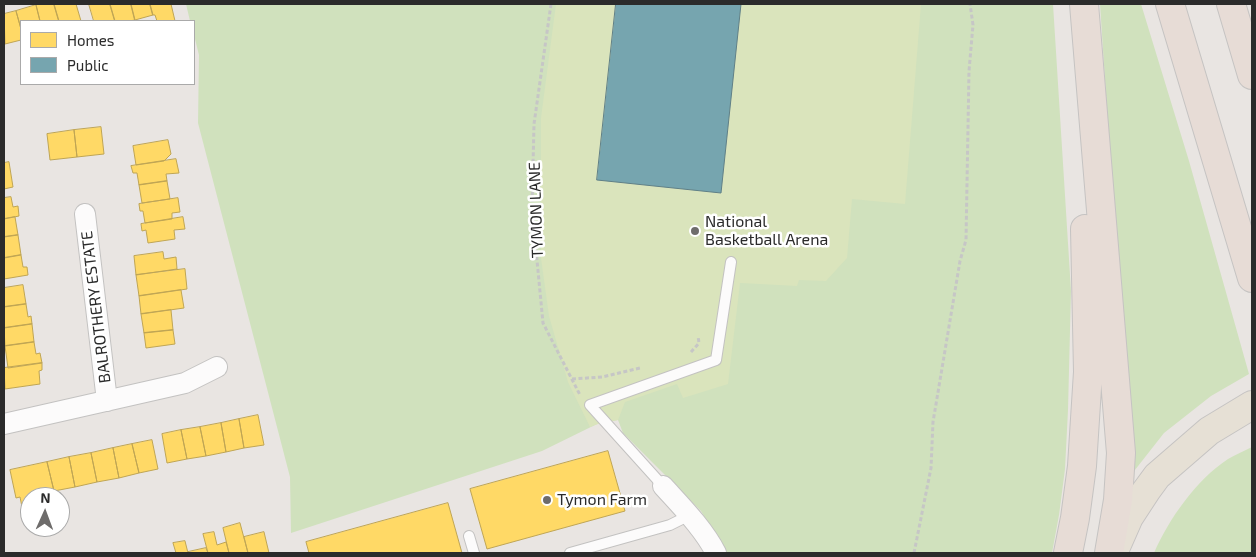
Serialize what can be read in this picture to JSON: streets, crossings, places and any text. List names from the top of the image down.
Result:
{
  "streets": {
    "street": ["BALROTHERY ESTATE"],
    "path": ["TYMON LANE"]
  },
  "places": ["National Basketball Arena", "Tymon Farm"],
  "legend": ["Homes", "Public"],
  "north": "top"
}
